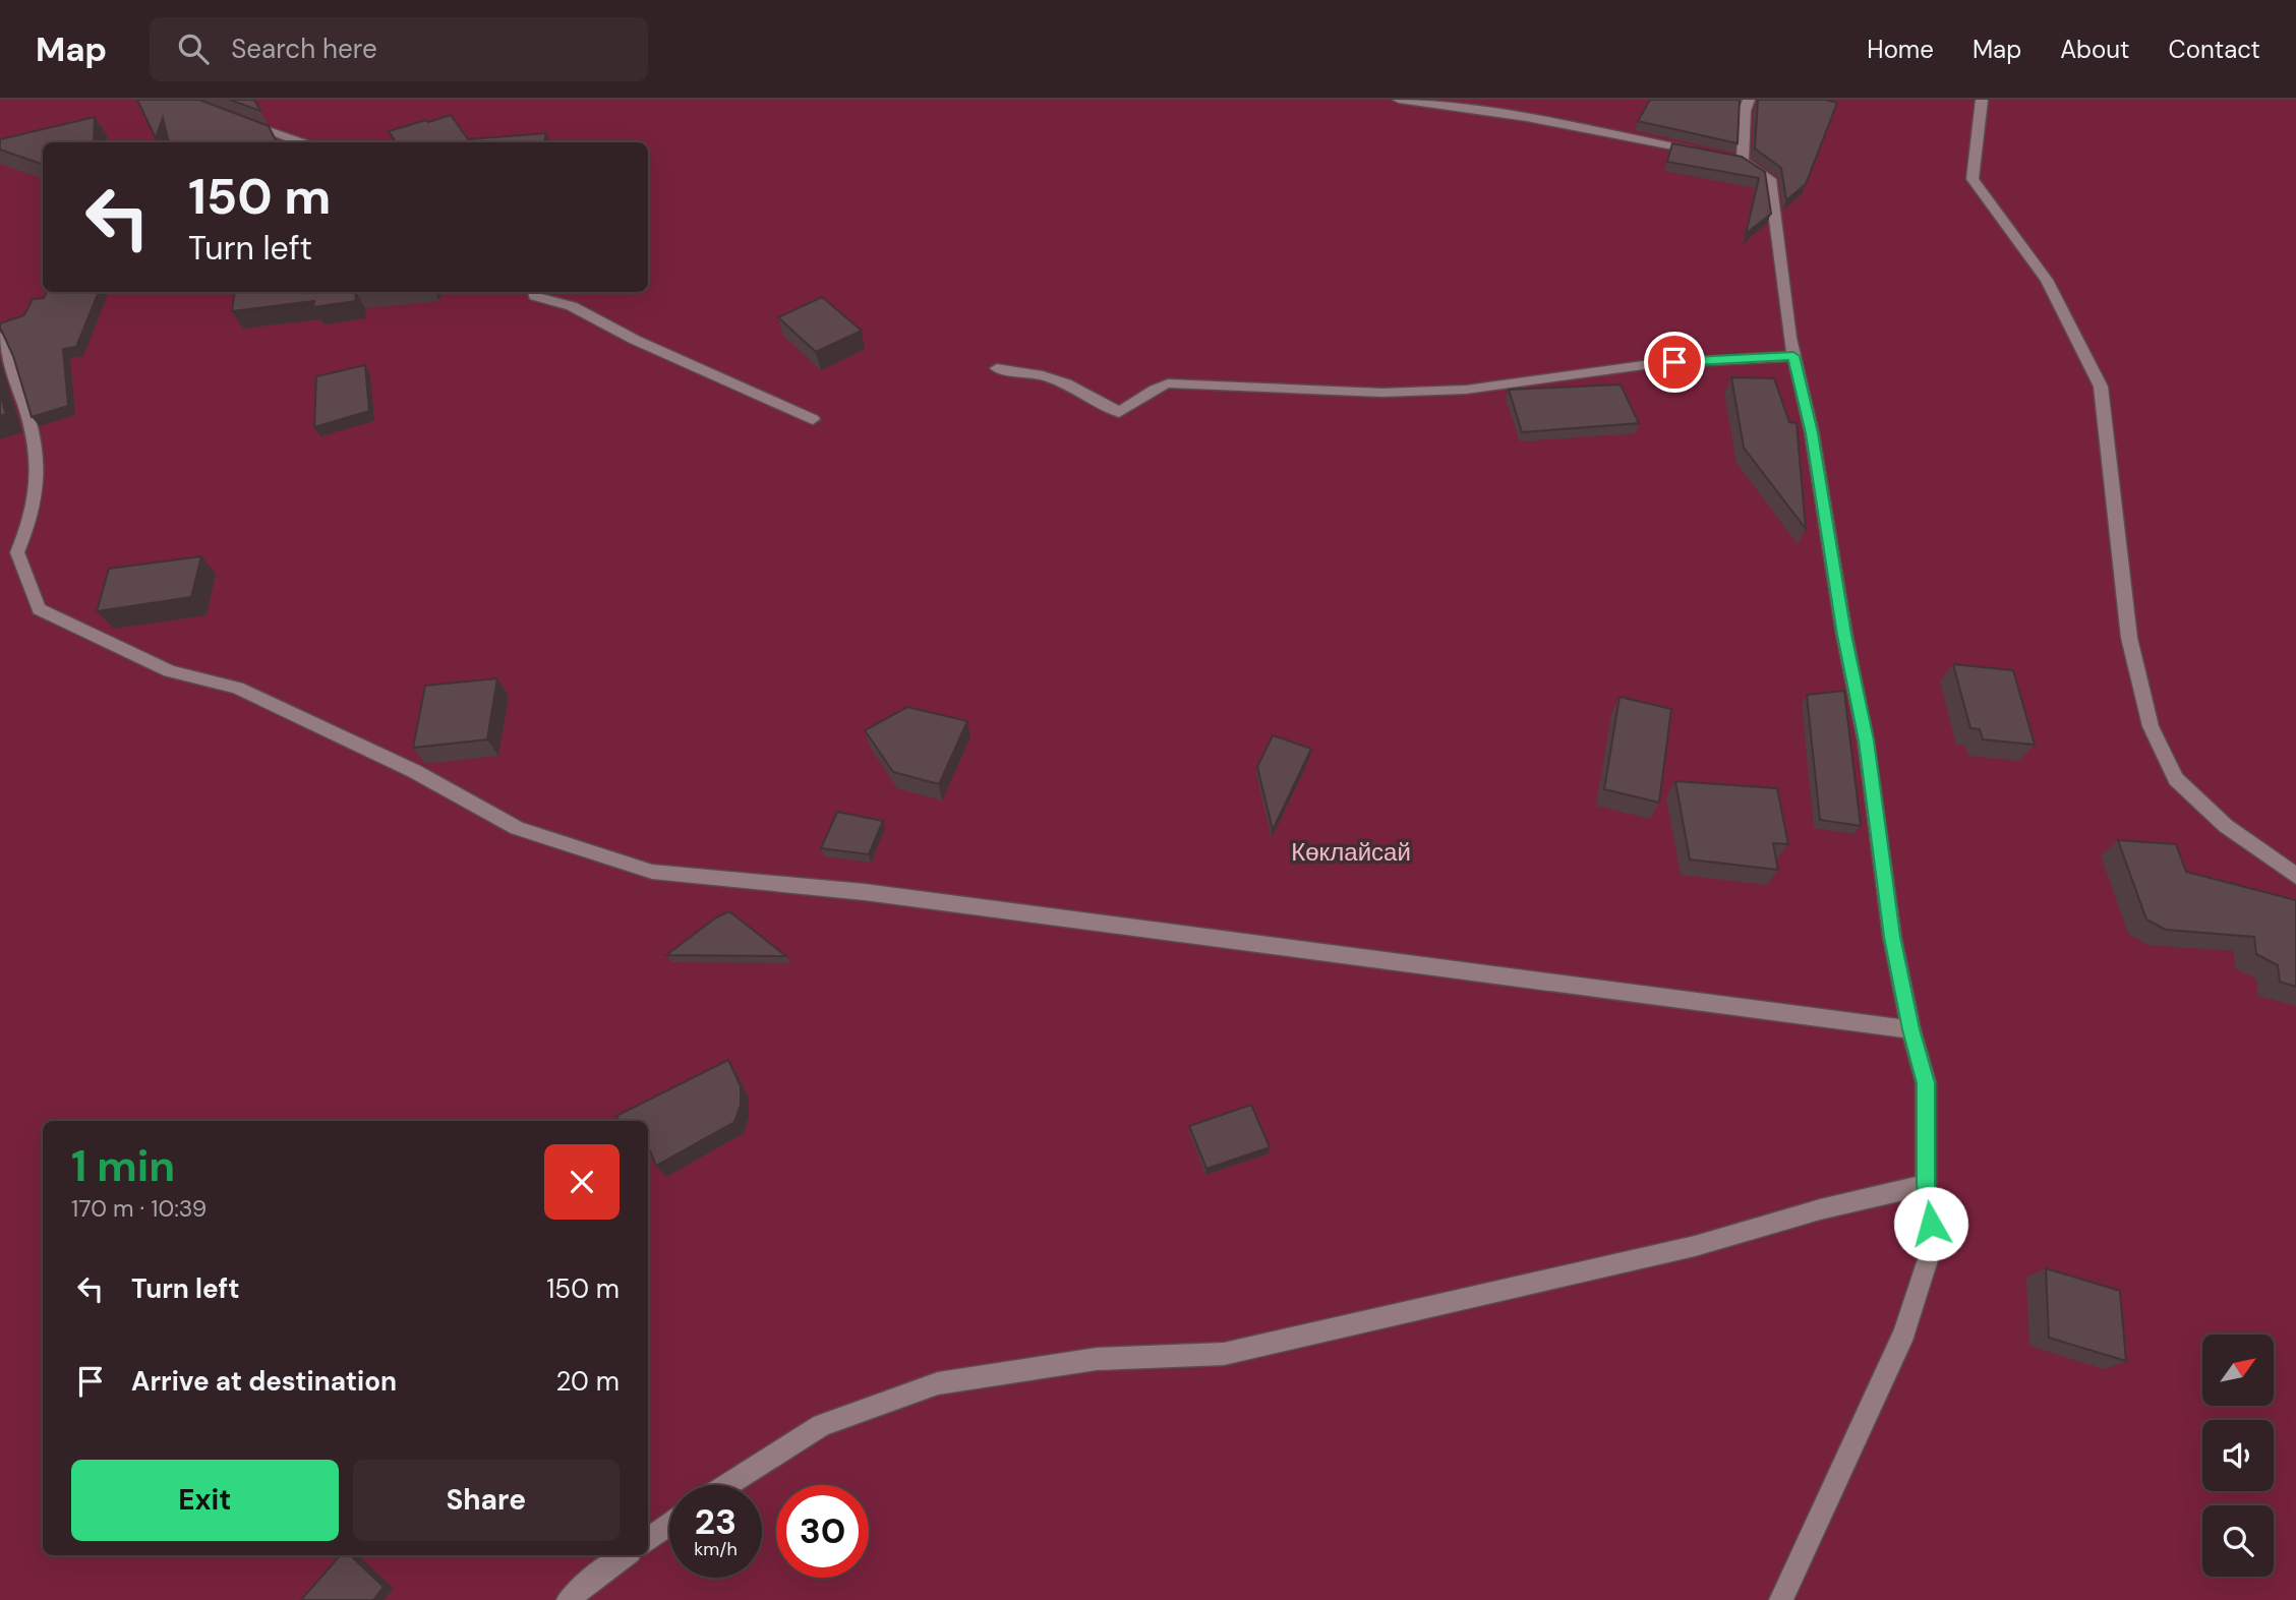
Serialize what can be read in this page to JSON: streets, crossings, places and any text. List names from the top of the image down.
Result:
{
  "parks": ["Көклайсай"],
  "north": "top right",
  "page": {
    "header": "Map",
    "search": "Search here",
    "nav": [
      "Home",
      "Map",
      "About",
      "Contact"
    ],
    "turn": ["150 m", "Turn left"],
    "heading": ["1 min", "170 m · 10:39"],
    "list": [
      {
        "name": "Turn left",
        "value": "150 m"
      },
      {
        "name": "Arrive at destination",
        "value": "20 m"
      }
    ],
    "buttons": ["Exit", "Share"],
    "speed": "23 km/h",
    "limit": "30"
  }
}
